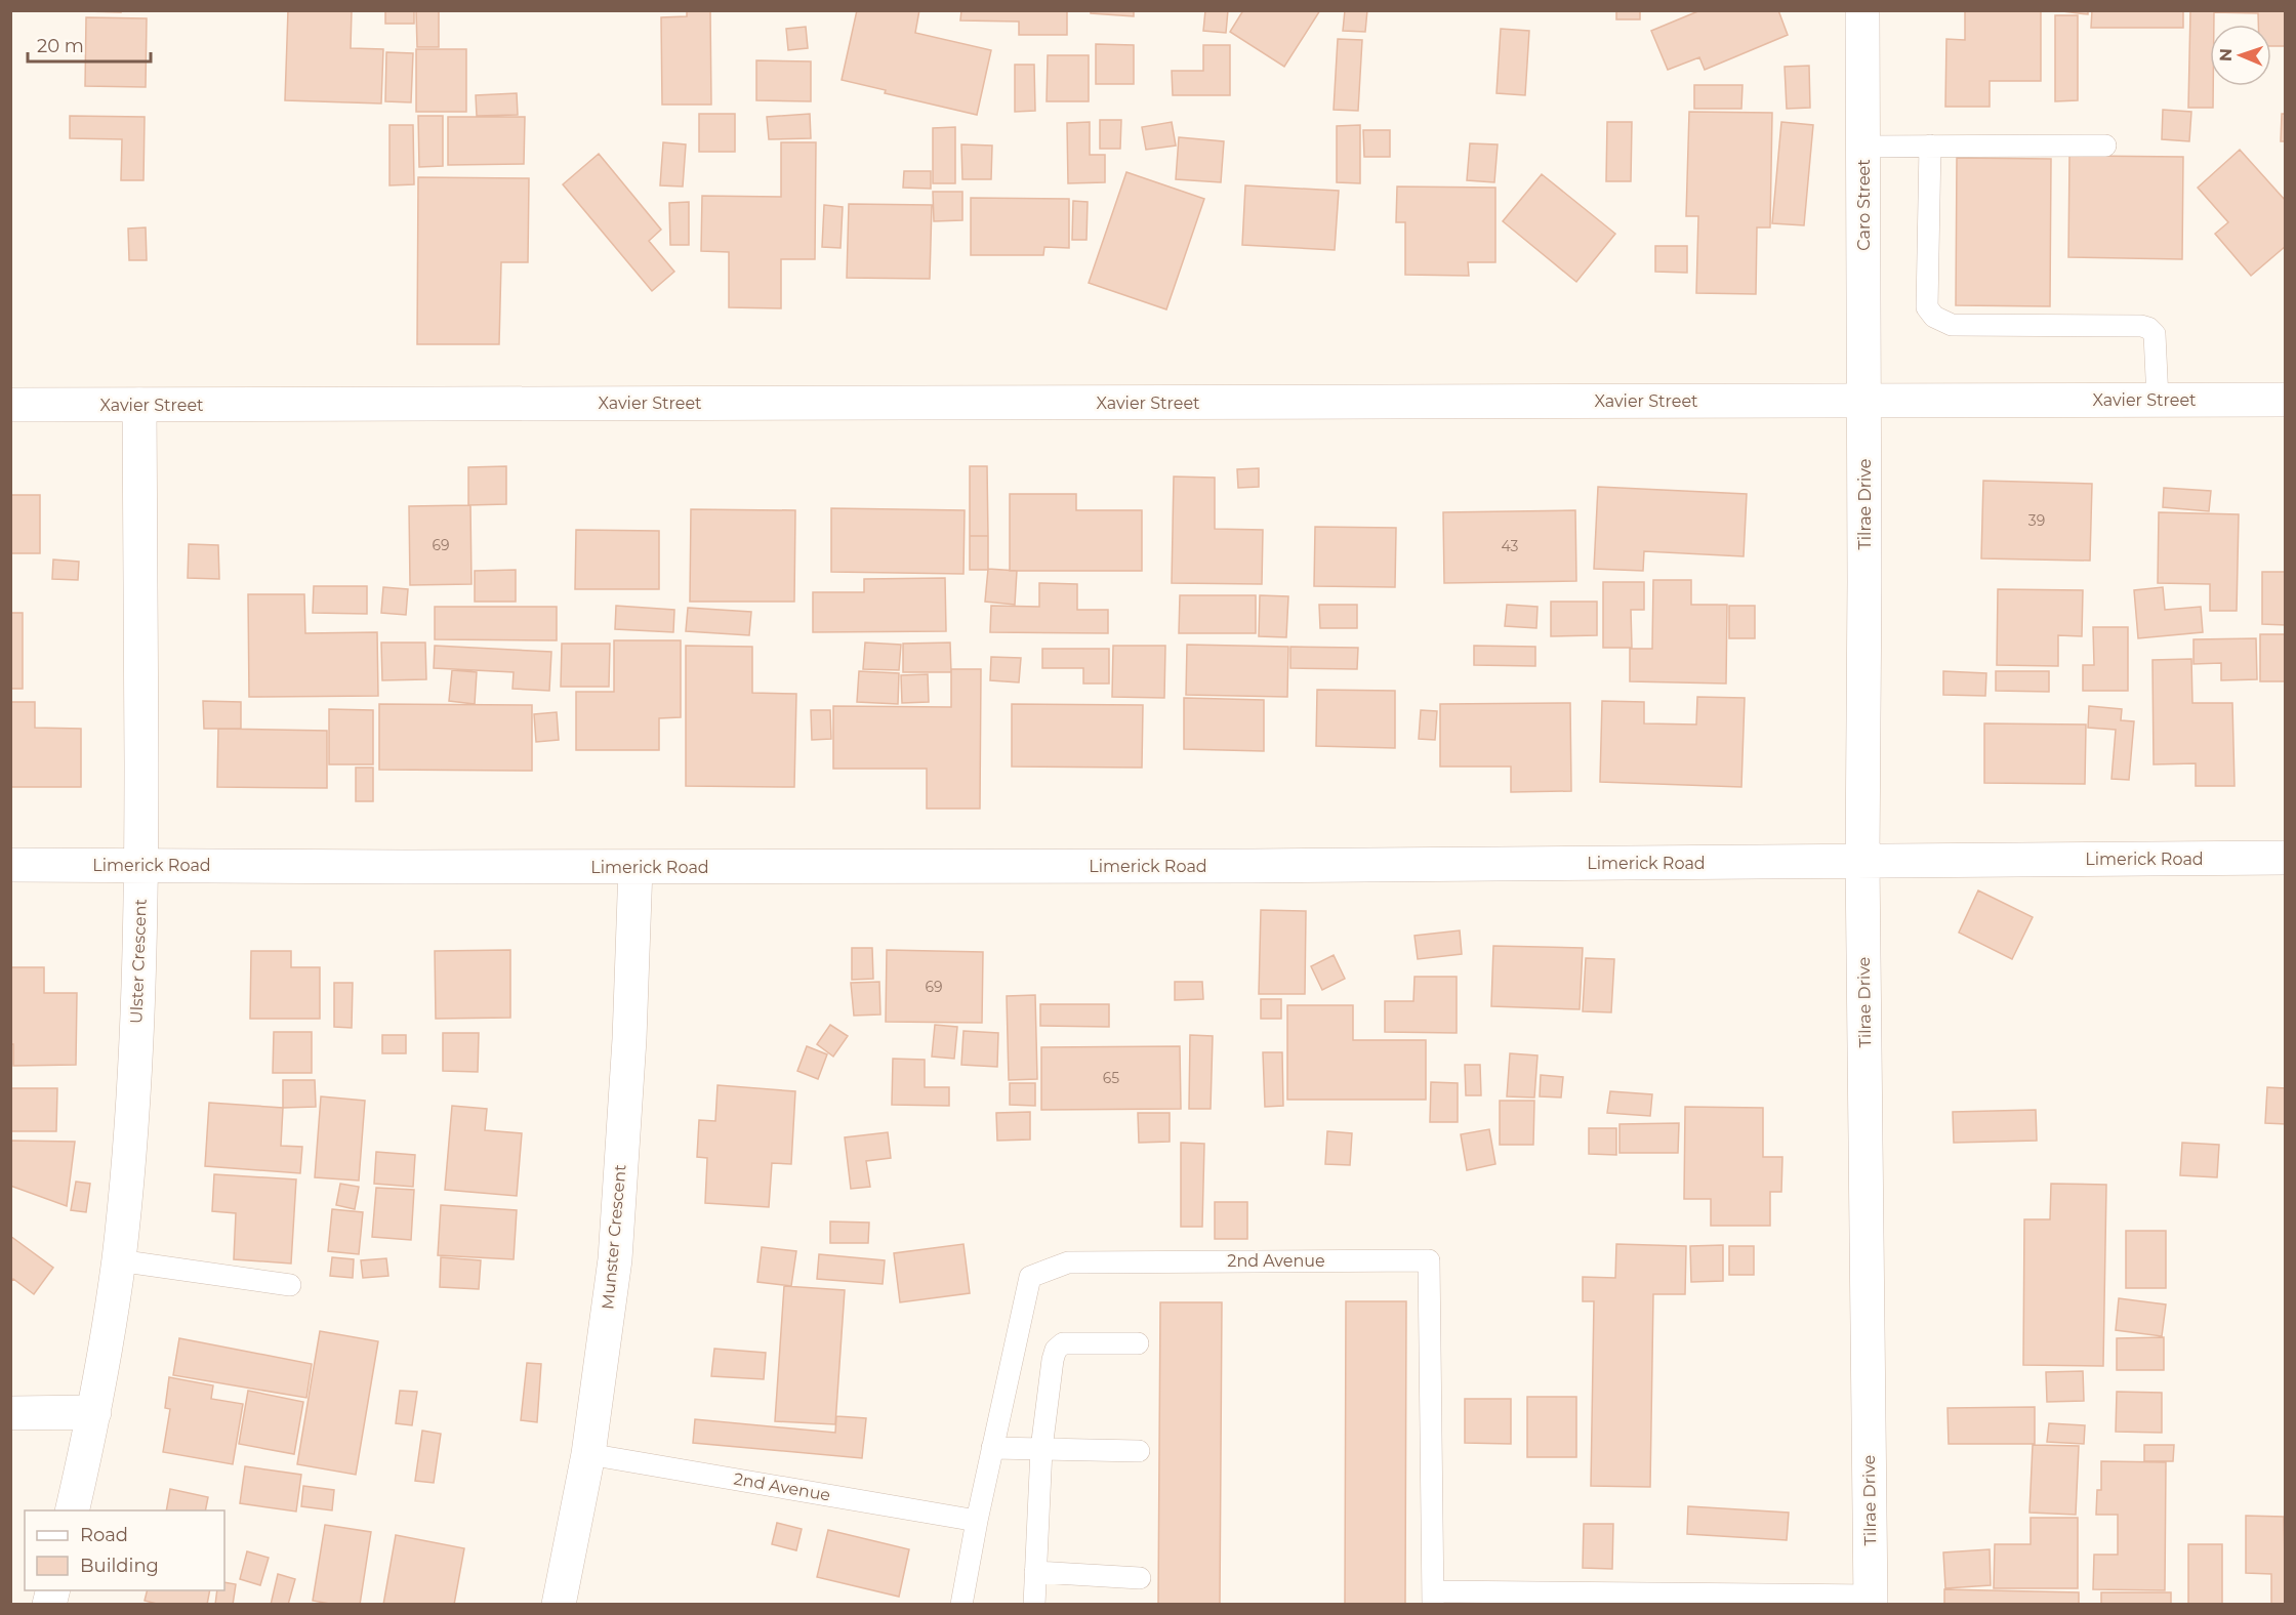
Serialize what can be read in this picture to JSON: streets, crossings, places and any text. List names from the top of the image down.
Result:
{
  "streets": {
    "street": [
      "Caro Street",
      "Xavier Street",
      "Tilrae Drive",
      "Limerick Road",
      "Ulster Crescent",
      "Munster Crescent"
    ],
    "lane": ["2nd Avenue"]
  },
  "crossings": [
    ["Caro Street", "Xavier Street"],
    ["Caro Street", "Tilrae Drive"],
    ["Xavier Street", "Tilrae Drive"],
    ["Xavier Street", "Ulster Crescent"],
    ["Tilrae Drive", "Limerick Road"],
    ["Limerick Road", "Ulster Crescent"],
    ["Limerick Road", "Munster Crescent"],
    ["Munster Crescent", "2nd Avenue"]
  ],
  "house_numbers": [
    "39",
    "69",
    "43",
    "69",
    "65"
  ],
  "legend": ["Road", "Building"],
  "scale_bar": "20 m",
  "north": "left"
}
